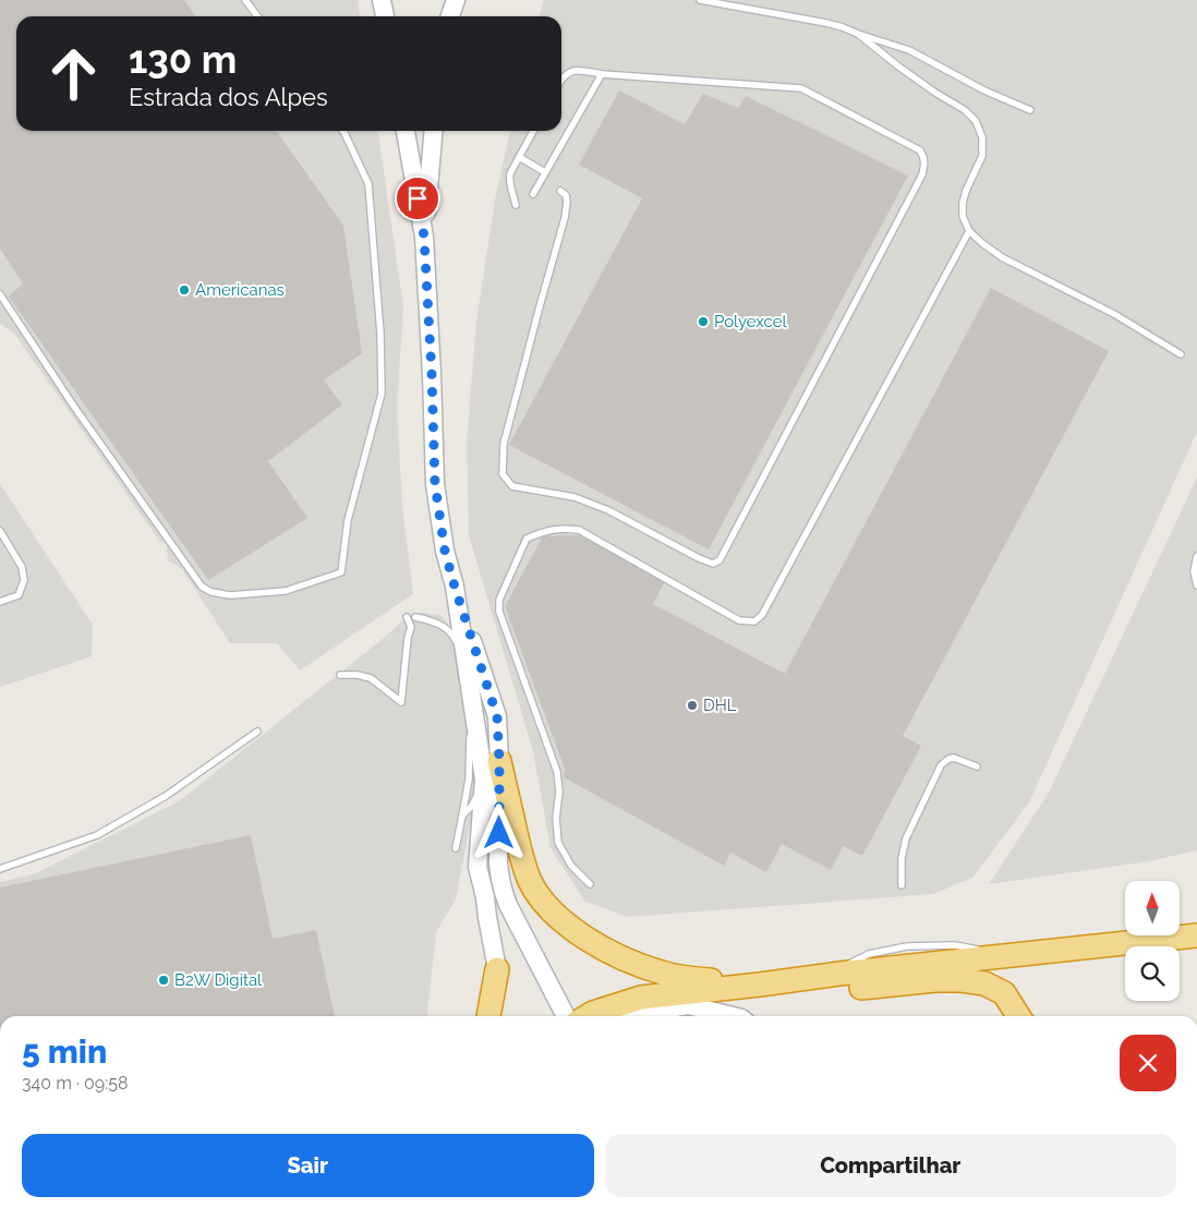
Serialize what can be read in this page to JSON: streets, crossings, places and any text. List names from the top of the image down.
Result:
{
  "places": [
    "Americanas",
    "Polyexcel",
    "DHL",
    "B2W Digital"
  ],
  "north": "top",
  "page": {
    "turn": ["130 m", "Estrada dos Alpes"],
    "heading": ["5 min", "340 m · 09:58"],
    "buttons": ["Sair", "Compartilhar"]
  }
}
